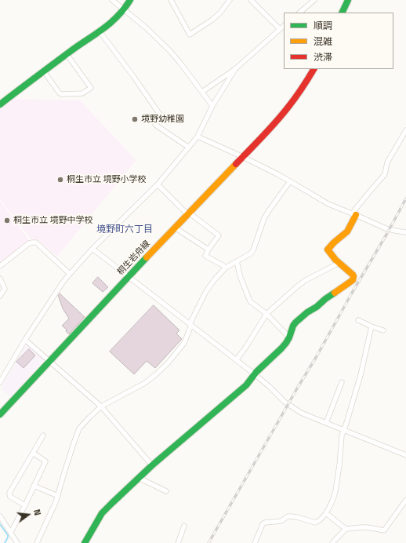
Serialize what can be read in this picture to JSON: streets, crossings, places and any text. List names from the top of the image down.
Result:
{
  "streets": {
    "street": ["桐生岩舟線"]
  },
  "districts": ["境野町六丁目"],
  "places": ["境野幼稚園", "桐生市立 境野小学校", "桐生市立 境野中学校"],
  "legend": ["順調", "混雑", "渋滞"],
  "north": "right"
}
